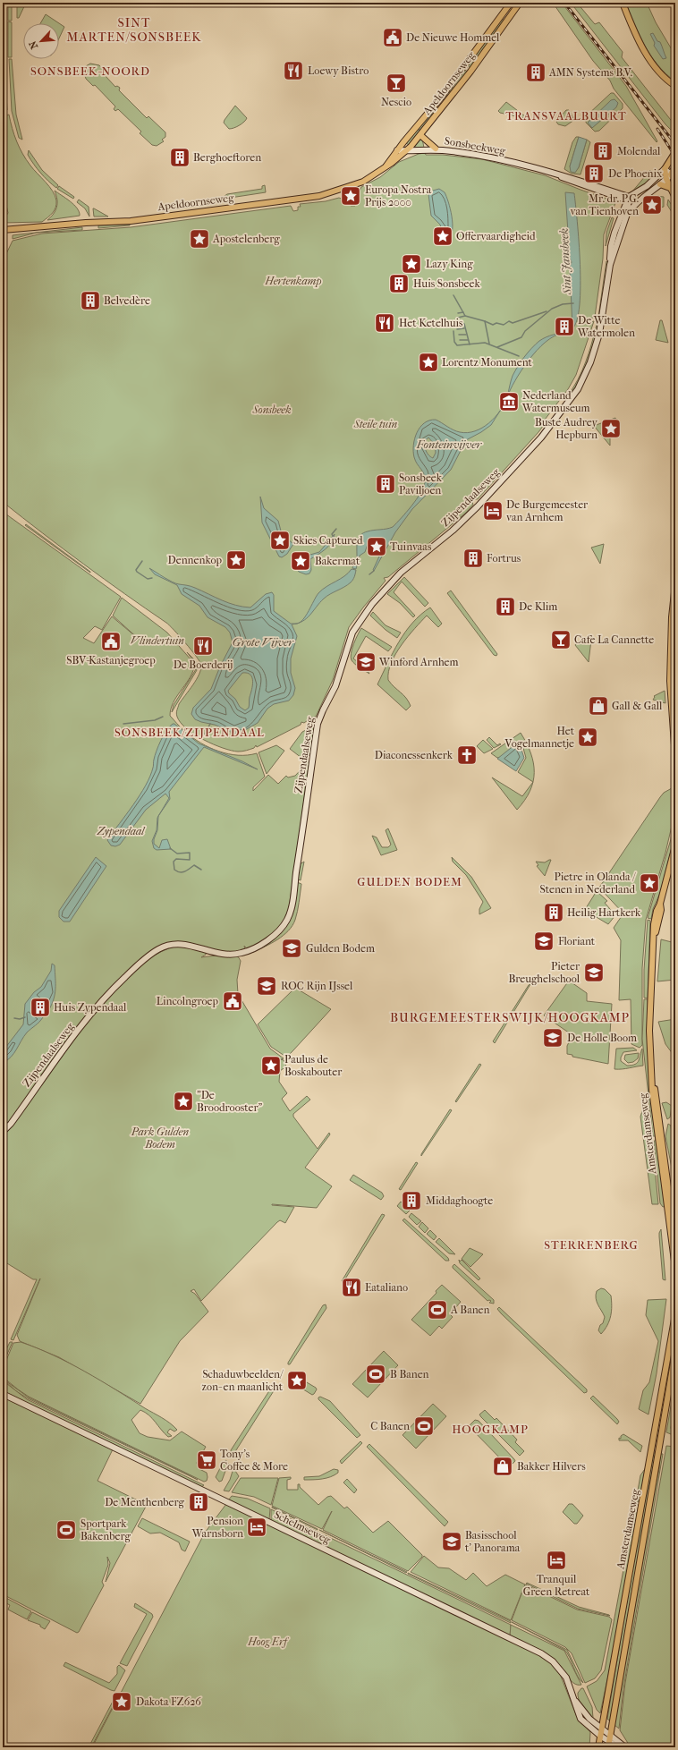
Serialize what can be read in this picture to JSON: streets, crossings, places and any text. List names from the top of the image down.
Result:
{
  "streets": {
    "main road": [
      "Apeldoornseweg",
      "Sonsbeekweg",
      "Zijpendaalseweg",
      "Amsterdamseweg",
      "Schelmseweg"
    ]
  },
  "crossings": [
    ["Apeldoornseweg", "Sonsbeekweg"],
    ["Sonsbeekweg", "Zijpendaalseweg"],
    ["Amsterdamseweg", "Schelmseweg"]
  ],
  "districts": [
    "SINT MARTEN/SONSBEEK",
    "SONSBEEK-NOORD",
    "TRANSVAALBUURT",
    "SONSBEEK/ZIJPENDAAL",
    "GULDEN BODEM",
    "BURGEMEESTERSWIJK/HOOGKAMP",
    "STERRENBERG",
    "HOOGKAMP"
  ],
  "water": ["Sint Jansbeek", "Fonteinvijver", "Grote Vijver"],
  "parks": [
    "Hertenkamp",
    "Sonsbeek",
    "Steile tuin",
    "Vlindertuin",
    "Zypendaal",
    "Park Gulden Bodem",
    "Hoog Erf"
  ],
  "places": {
    "public building": ["De Nieuwe Hommel", "SBV-Kastanjegroep", "Lincolngroep"],
    "restaurant": [
      "Loewy Bistro",
      "Het Ketelhuis",
      "De Boerderij",
      "Eataliano"
    ],
    "building": [
      "AMN Systems B.V.",
      "Molendal",
      "Berghoeftoren",
      "De Phoenix",
      "Huis Sonsbeek",
      "Belvedère",
      "De Witte Watermolen",
      "Sonsbeek Paviljoen",
      "Fortrus",
      "De Klim",
      "Heilig Hartkerk",
      "Huis Zypendaal",
      "Middaghoogte",
      "De Menthenberg"
    ],
    "bar": ["Nescio", "Cafe La Cannette"],
    "place": [
      "Europa Nostra Prijs 2000",
      "Mr. dr. P.G. van Tienhoven",
      "Offervaardigheid",
      "Apostelenberg",
      "Lazy King",
      "Lorentz Monument",
      "Buste Audrey Hepburn",
      "Skies Captured",
      "Tuinvaas",
      "Dennenkop",
      "Bakermat",
      "Het Vogelmannetje",
      "Pietre in Olanda / Stenen in Nederland",
      "Paulus de Boskabouter",
      "\"De Broodrooster\"",
      "Schaduwbeelden/ zon- en maanlicht",
      "Dakota FZ626"
    ],
    "museum": ["Nederland Watermuseum"],
    "hotel": ["De Burgemeester van Arnhem", "Pension Warnsborn", "Tranquil Green Retreat"],
    "school or university": [
      "Winford Arnhem",
      "Floriant",
      "Gulden Bodem",
      "Pieter Breughelschool",
      "ROC Rijn IJssel",
      "De Holle Boom",
      "Basisschool t' Panorama"
    ],
    "shop": ["Gall & Gall", "Bakker Hilvers"],
    "church": ["Diaconessenkerk"],
    "sports": [
      "A Banen",
      "B Banen",
      "C Banen",
      "Sportpark Bakenberg"
    ],
    "supermarket": ["Tony's Coffee & More"]
  },
  "north": "bottom left"
}
